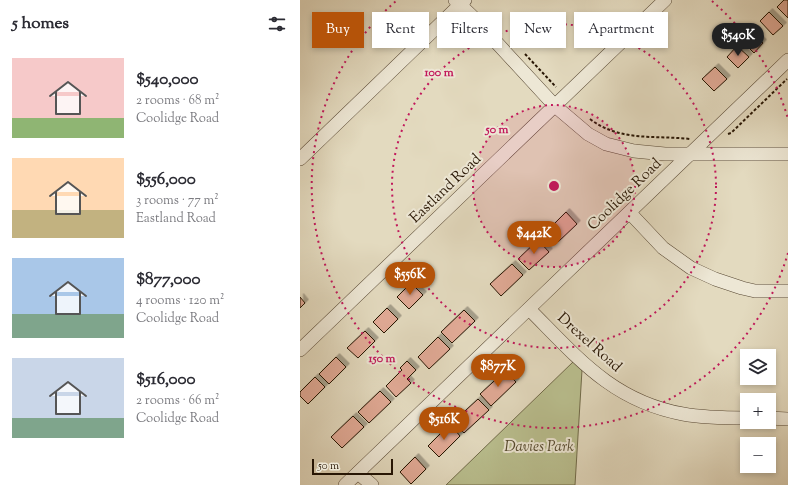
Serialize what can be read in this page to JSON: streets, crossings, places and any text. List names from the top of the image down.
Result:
{
  "streets": {
    "street": ["Eastland Road", "Coolidge Road", "Drexel Road"]
  },
  "crossings": [
    ["Coolidge Road", "Drexel Road"]
  ],
  "parks": ["Davies Park"],
  "scale_bar": "50 m",
  "page": {
    "heading": "5 homes",
    "chip": [
      "Buy",
      "Rent",
      "Filters",
      "New",
      "Apartment"
    ],
    "price": [
      "$540K",
      "$442K",
      "$556K",
      "$877K",
      "$516K"
    ],
    "list": [
      {
        "name": "$540,000",
        "note": "2 rooms · 68 m² · Coolidge Road"
      },
      {
        "name": "$556,000",
        "note": "3 rooms · 77 m² · Eastland Road"
      },
      {
        "name": "$877,000",
        "note": "4 rooms · 120 m² · Coolidge Road"
      },
      {
        "name": "$516,000",
        "note": "2 rooms · 66 m² · Coolidge Road"
      }
    ],
    "map_buttons": ["+", "−"],
    "scale": "50 m"
  },
  "rings": ["100 m", "50 m", "150 m"]
}
